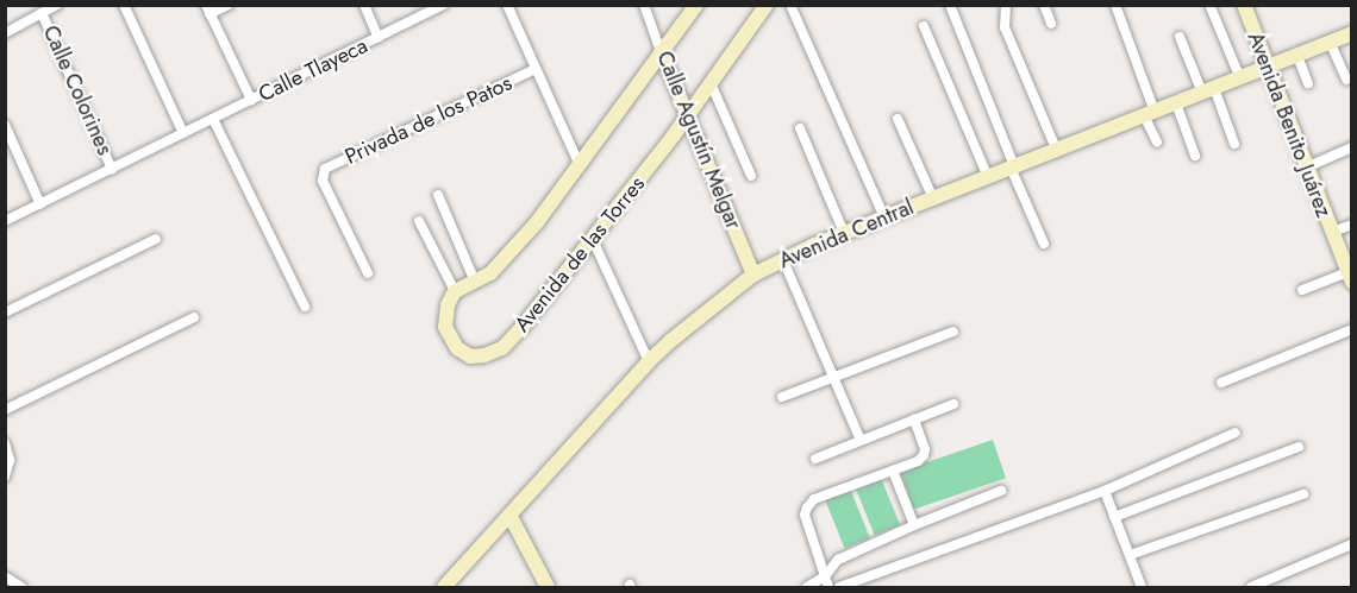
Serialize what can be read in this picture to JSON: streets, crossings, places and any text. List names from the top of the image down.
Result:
{
  "streets": {
    "main road": [
      "Avenida Benito Juárez",
      "Calle Agustín Melgar",
      "Avenida Central",
      "Avenida de las Torres"
    ],
    "street": ["Calle Tlayeca", "Calle Colorines", "Privada de los Patos"]
  },
  "crossings": [
    ["Calle Tlayeca", "Calle Colorines"],
    ["Avenida Benito Juárez", "Avenida Central"],
    ["Calle Agustín Melgar", "Avenida Central"],
    ["Calle Agustín Melgar", "Avenida de las Torres"]
  ]
}
